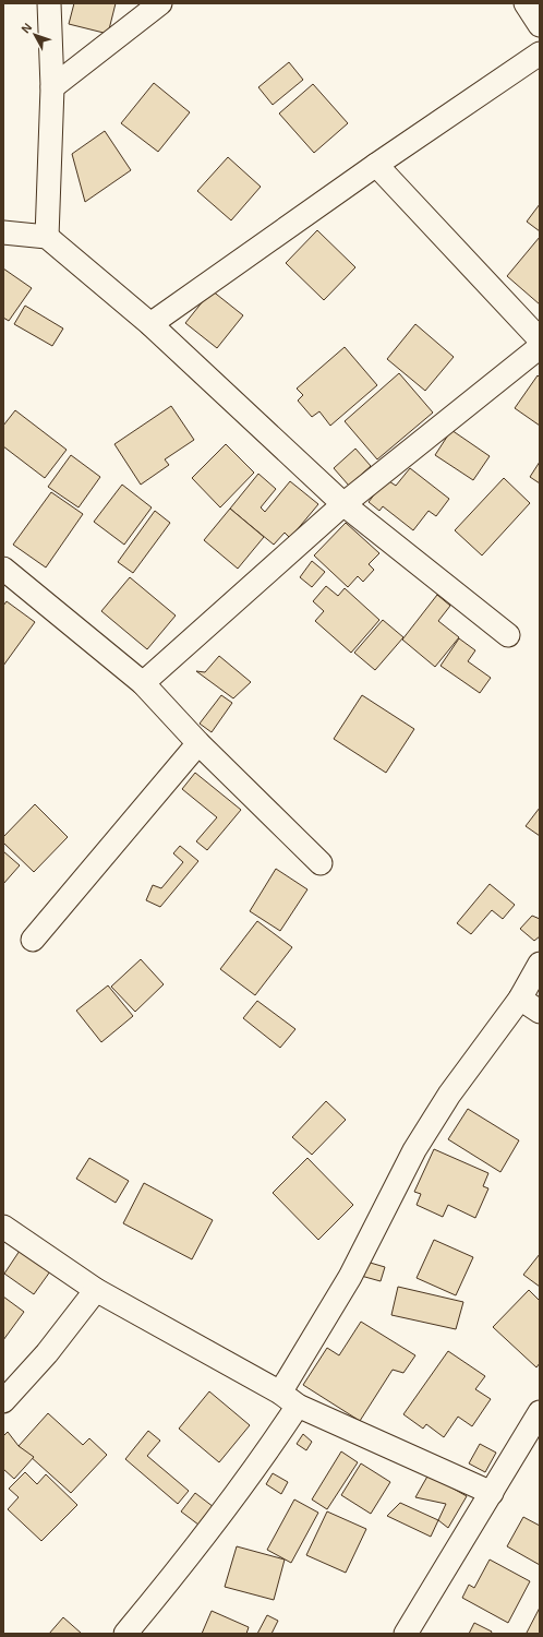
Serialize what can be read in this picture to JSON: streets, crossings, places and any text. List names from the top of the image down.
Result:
{
  "north": "top left"
}
